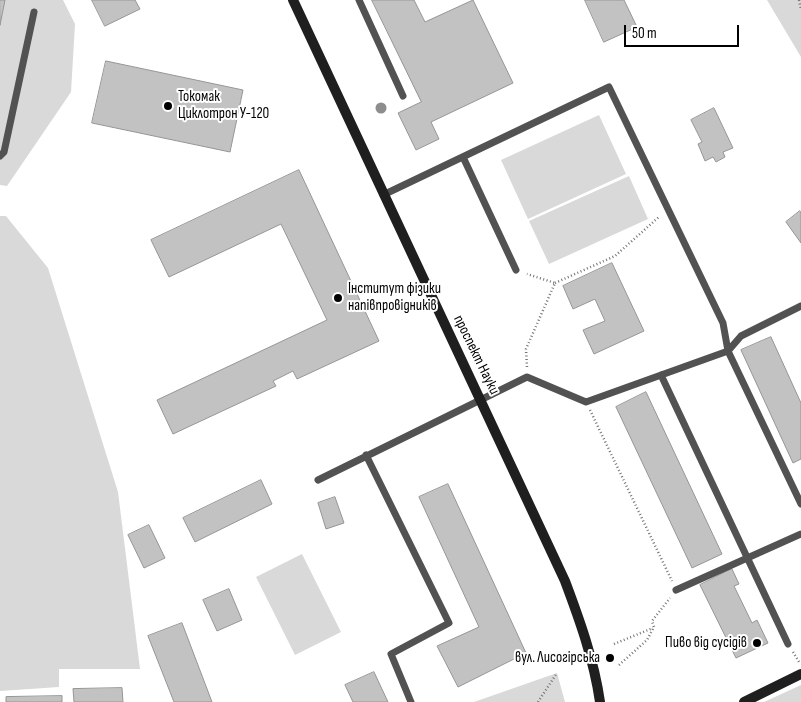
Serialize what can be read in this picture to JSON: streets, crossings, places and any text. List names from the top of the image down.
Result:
{
  "streets": {
    "main road": ["проспект Науки"]
  },
  "places": [
    "Токомак Циклотрон У-120",
    "Інститут фізики напівпровідників",
    "Пиво від сусідів",
    "вул. Лисогірська"
  ],
  "scale_bar": "50 m"
}
